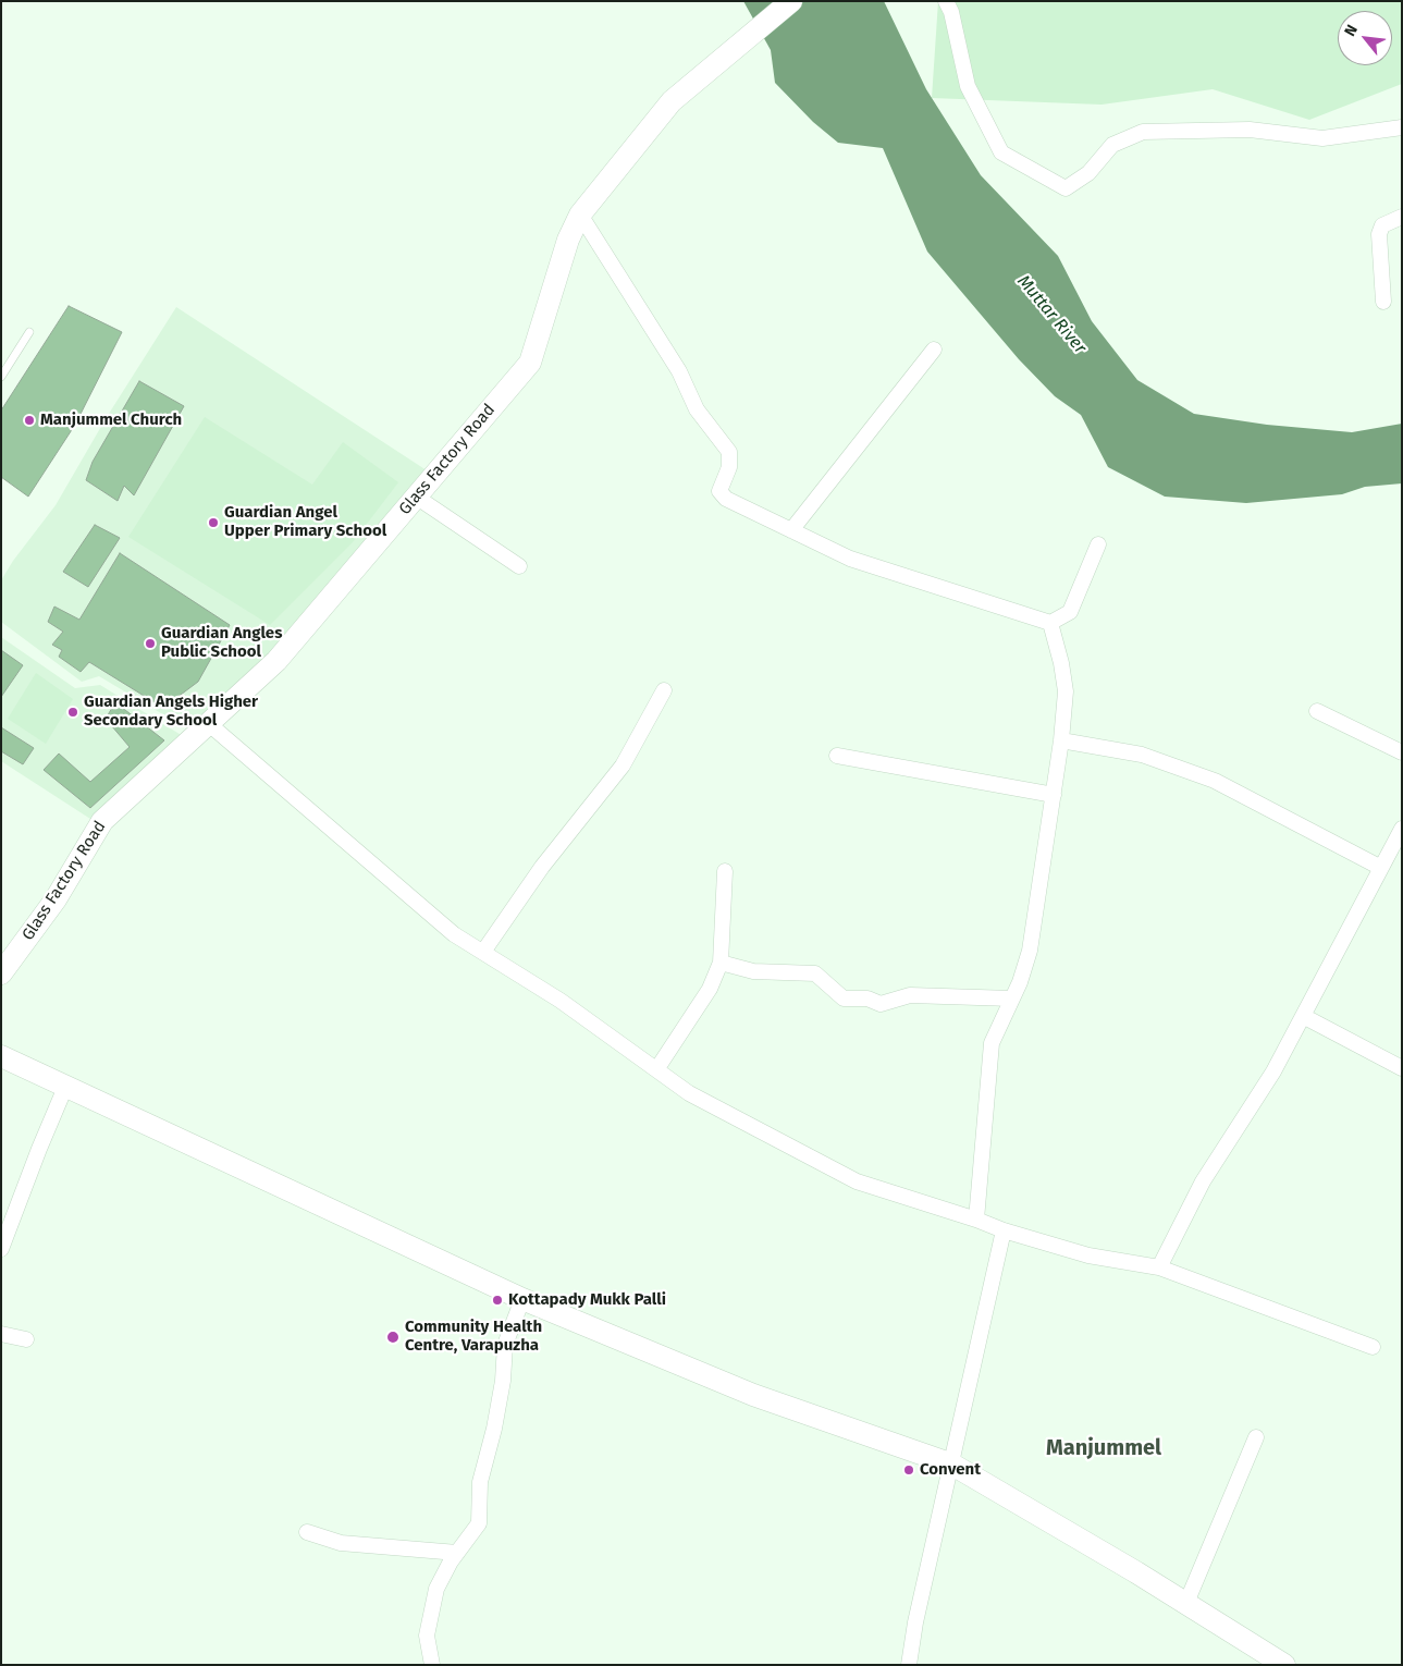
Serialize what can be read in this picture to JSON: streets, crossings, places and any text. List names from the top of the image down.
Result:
{
  "streets": {
    "main road": ["Glass Factory Road"]
  },
  "districts": ["Manjummel"],
  "water": ["Muttar River"],
  "places": [
    "Manjummel Church",
    "Guardian Angel Upper Primary School",
    "Guardian Angles Public School",
    "Guardian Angels Higher Secondary School",
    "Kottapady Mukk Palli",
    "Community Health Centre, Varapuzha",
    "Convent"
  ],
  "north": "top left"
}
